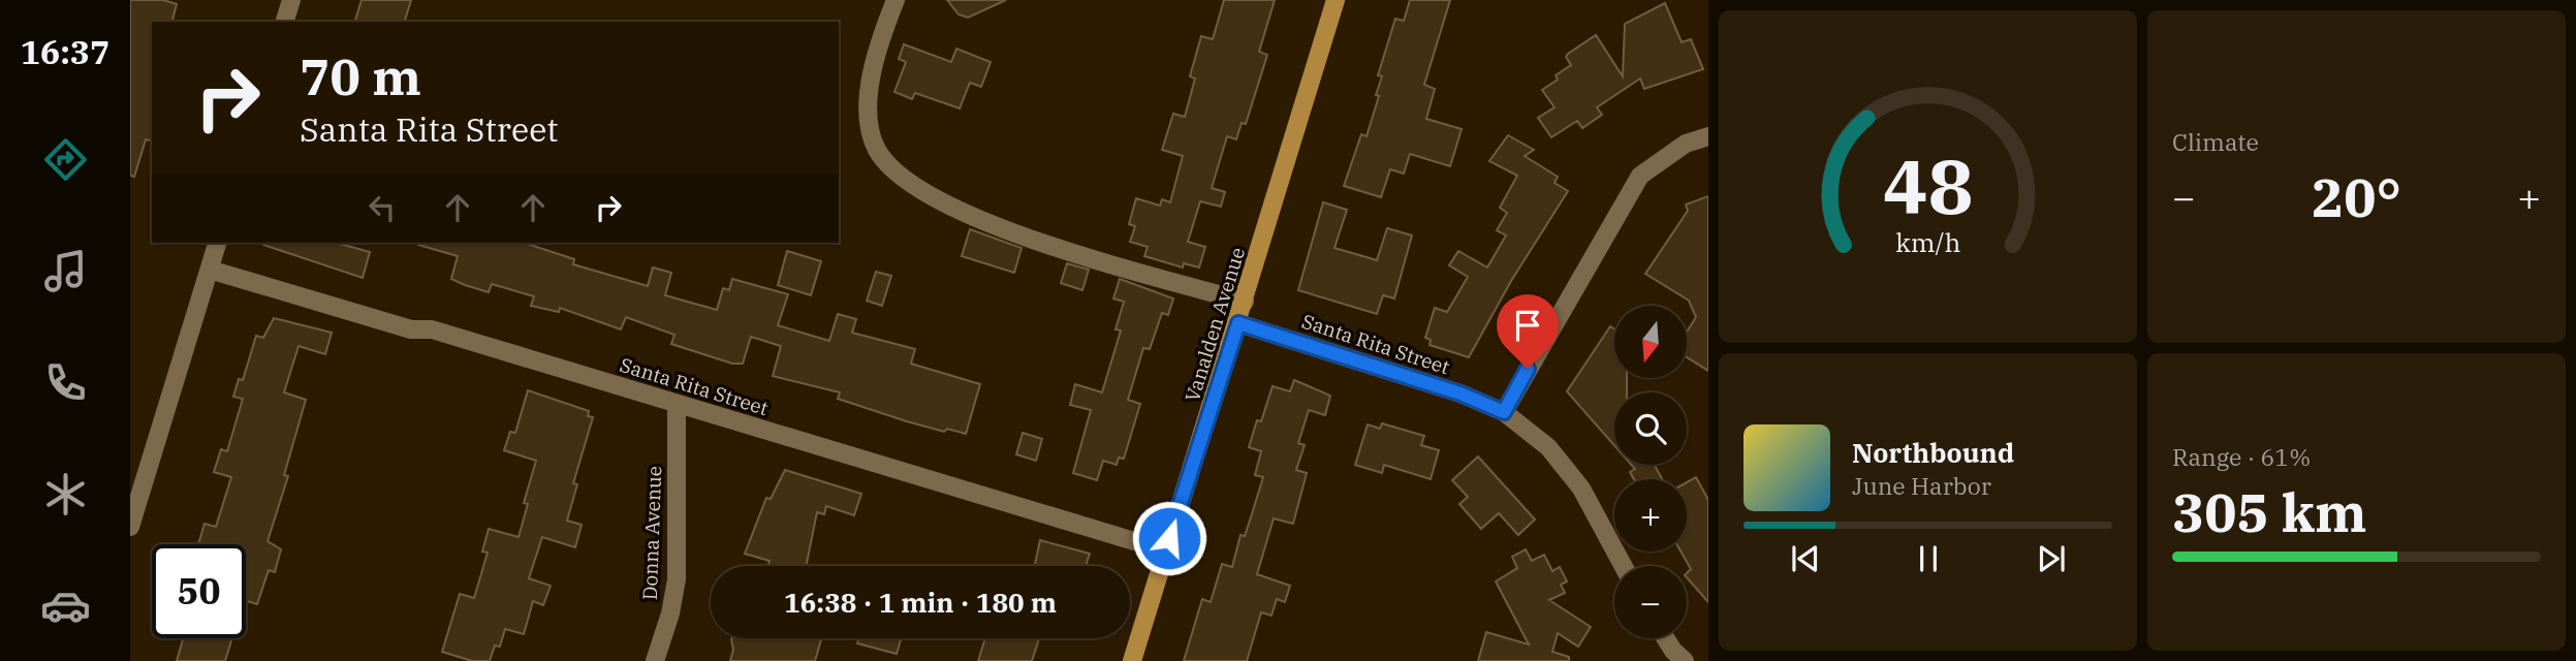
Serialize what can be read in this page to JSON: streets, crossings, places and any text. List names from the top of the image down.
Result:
{
  "streets": {
    "main road": ["Vanalden Avenue"],
    "street": ["Santa Rita Street", "Donna Avenue"]
  },
  "crossings": [
    ["Vanalden Avenue", "Santa Rita Street"],
    ["Santa Rita Street", "Donna Avenue"]
  ],
  "north": "bottom",
  "page": {
    "tabs": "16:37",
    "tile": [
      "Climate",
      ["Range · 61%", "305 km"]
    ],
    "turn": ["70 m", "Santa Rita Street"],
    "heat": ["−", "20°", "+"],
    "map_buttons": ["+", "−"],
    "song": ["Northbound", "June Harbor"],
    "limit": "50",
    "trip": "16:38 · 1 min · 180 m",
    "gauge": ["48", "km/h"]
  }
}
